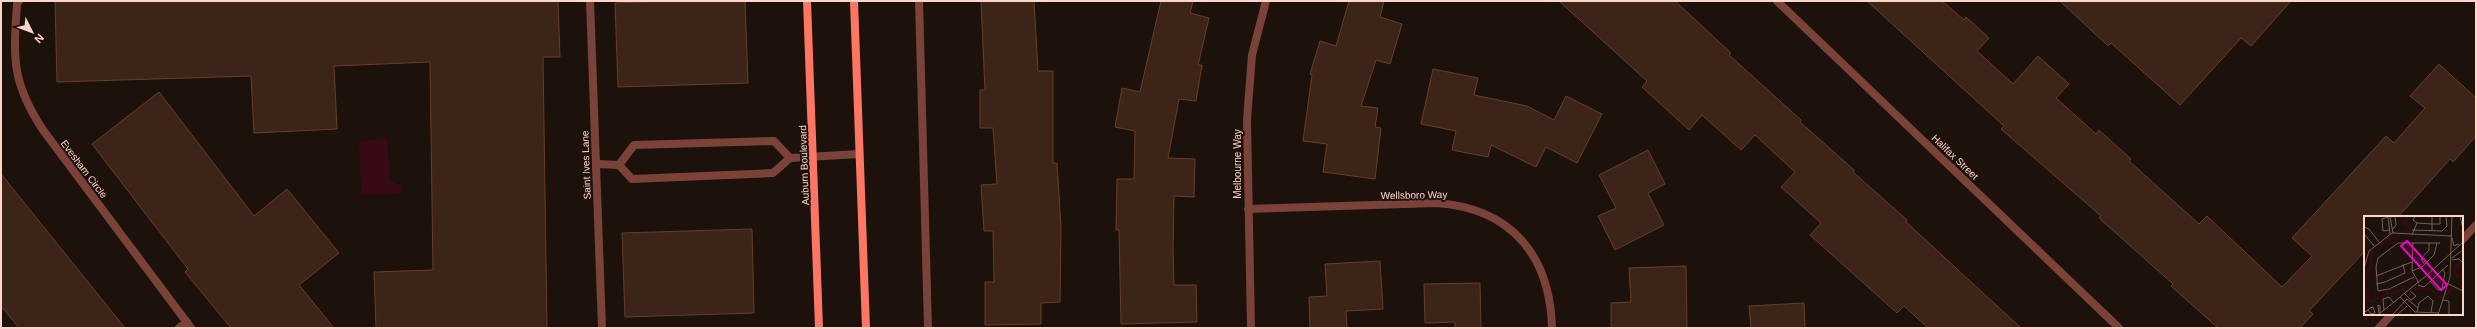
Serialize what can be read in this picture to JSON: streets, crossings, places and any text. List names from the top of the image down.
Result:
{
  "streets": {
    "main road": ["Auburn Boulevard"],
    "street": [
      "Halifax Street",
      "Melbourne Way",
      "Saint Ives Lane",
      "Evesham Circle",
      "Wellsboro Way"
    ]
  },
  "crossings": [
    ["Melbourne Way", "Wellsboro Way"]
  ],
  "north": "bottom right"
}
